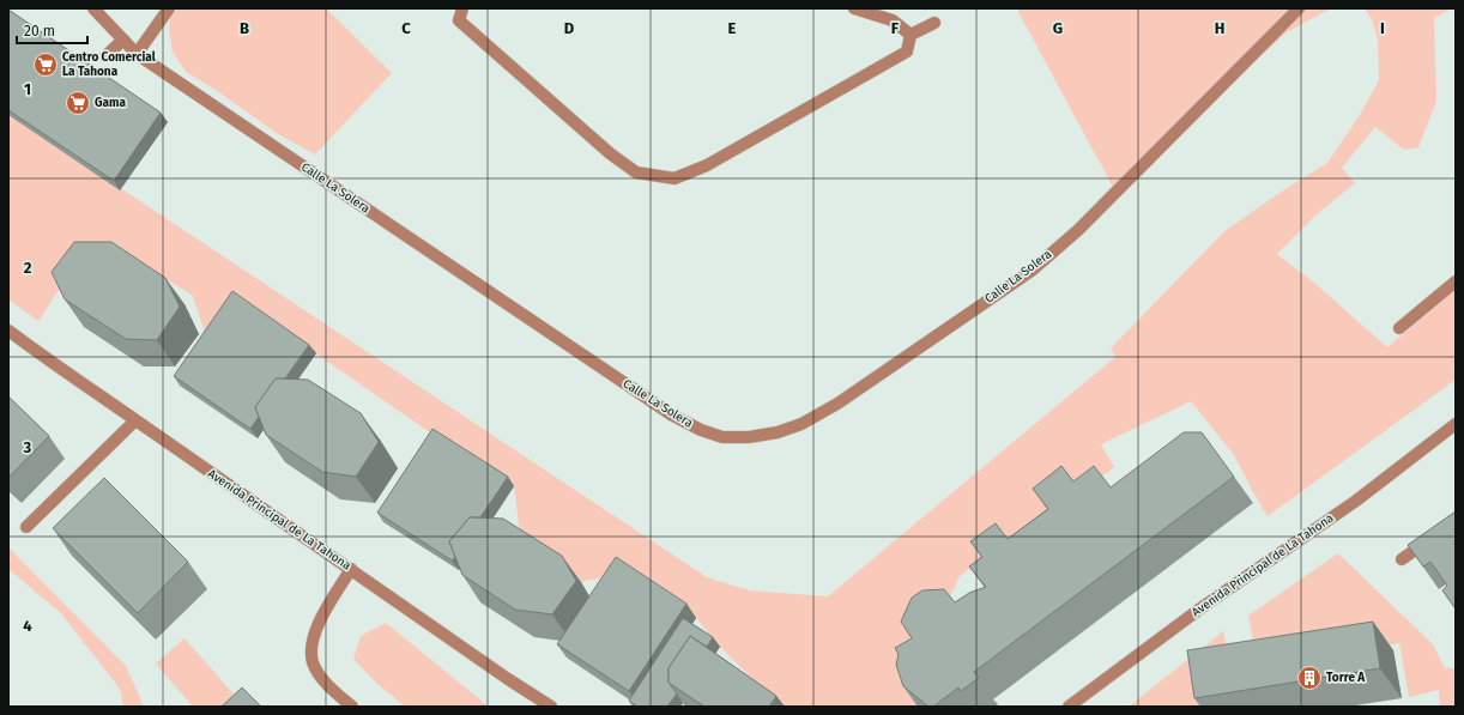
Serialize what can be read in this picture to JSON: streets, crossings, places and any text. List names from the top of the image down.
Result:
{
  "streets": {
    "street": ["Calle La Solera", "Avenida Principal de La Tahona"]
  },
  "places": {
    "supermarket": ["Centro Comercial La Tahona", "Gama"],
    "building": ["Torre A"]
  },
  "scale_bar": "20 m",
  "grid": {
    "columns": [
      "B",
      "C",
      "D",
      "E",
      "F",
      "G",
      "H",
      "I"
    ],
    "rows": [
      "1",
      "2",
      "3",
      "4"
    ]
  }
}
